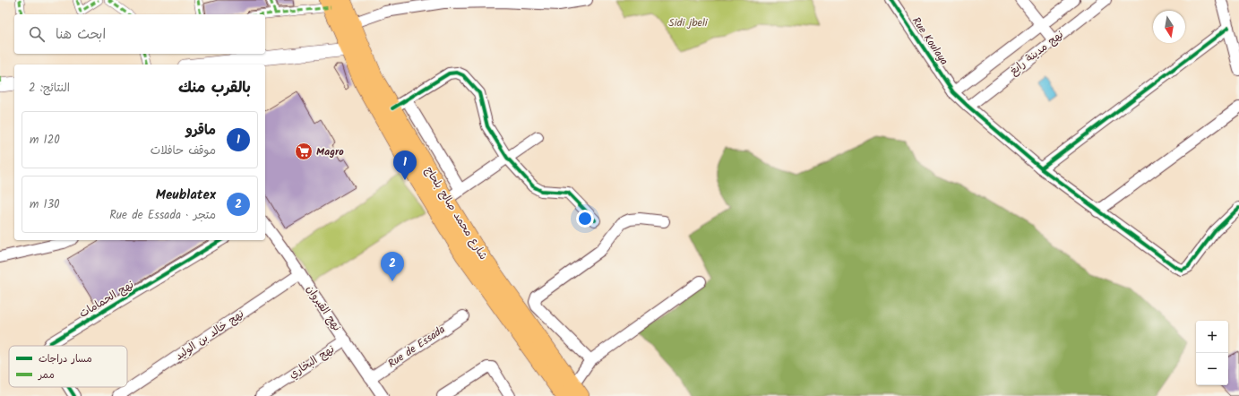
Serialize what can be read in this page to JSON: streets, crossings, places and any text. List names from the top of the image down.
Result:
{
  "streets": {
    "main road": ["شارع محمد صالح بلحاج"],
    "street": [
      "Rue Koulaya",
      "نهج مدينة رابغ",
      "نهج الحمامات",
      "نهج القيروان",
      "نهج خالد بن الوليد",
      "Rue de Essada",
      "نهج البخاري"
    ]
  },
  "crossings": [
    ["Rue Koulaya", "نهج مدينة رابغ"],
    ["نهج القيروان", "نهج خالد بن الوليد"],
    ["نهج القيروان", "Rue de Essada"],
    ["نهج القيروان", "نهج البخاري"]
  ],
  "parks": ["Sidi jbeli"],
  "places": {
    "supermarket": ["Magro"]
  },
  "legend": ["مسار دراجات", "ممر"],
  "north": "bottom",
  "page": {
    "search": "ابحث هنا",
    "heading": ["بالقرب منك", "النتائج: 2"],
    "list": [
      {
        "mark": "1",
        "name": "ماقرو",
        "note": "موقف حافلات",
        "value": "120 m"
      },
      {
        "mark": "2",
        "name": "Meublatex",
        "note": "متجر · Rue de Essada",
        "value": "130 m"
      }
    ],
    "pins": ["1", "2"],
    "map_buttons": ["+", "−"]
  }
}
